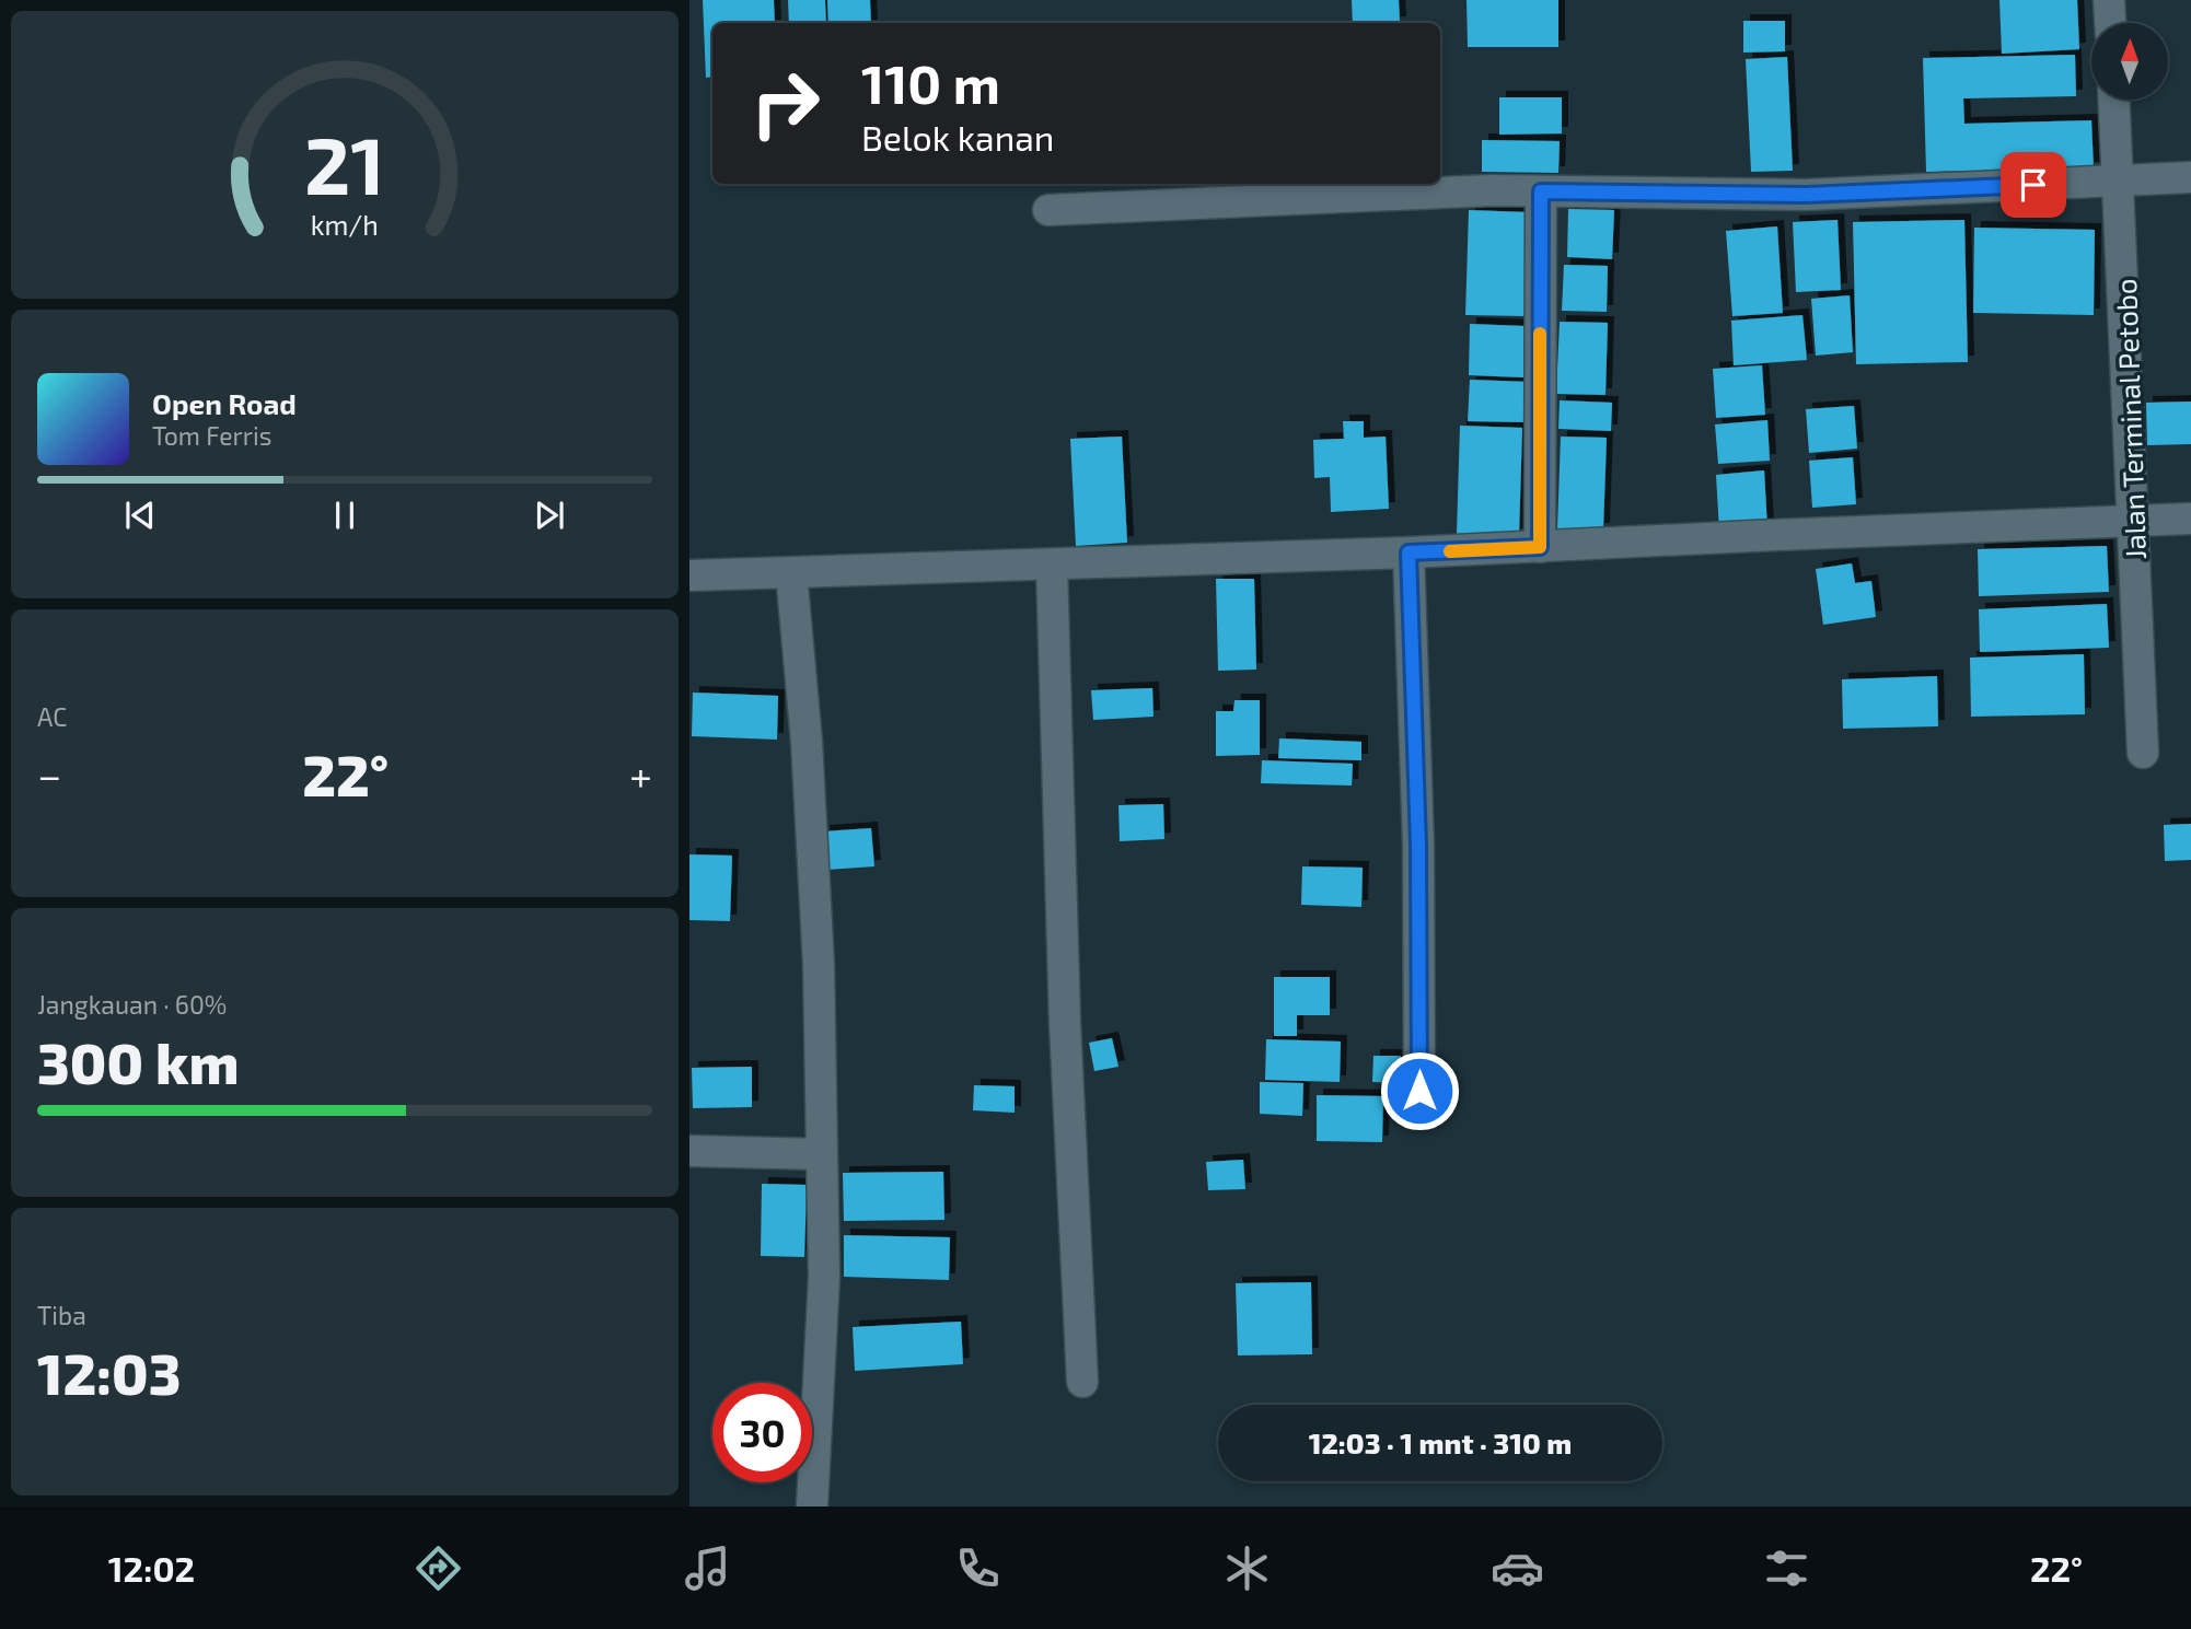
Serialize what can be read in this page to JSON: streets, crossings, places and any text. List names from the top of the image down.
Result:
{
  "streets": {
    "street": ["Jalan Terminal Petobo"]
  },
  "north": "top",
  "page": {
    "turn": ["110 m", "Belok kanan"],
    "song": ["Open Road", "Tom Ferris"],
    "tile": [
      "AC",
      ["Jangkauan · 60%", "300 km"],
      ["Tiba", "12:03"]
    ],
    "heat": ["−", "22°", "+"],
    "limit": "30",
    "trip": "12:03 · 1 mnt · 310 m",
    "tabs": ["12:02", "22°"],
    "gauge": ["21", "km/h"]
  }
}
